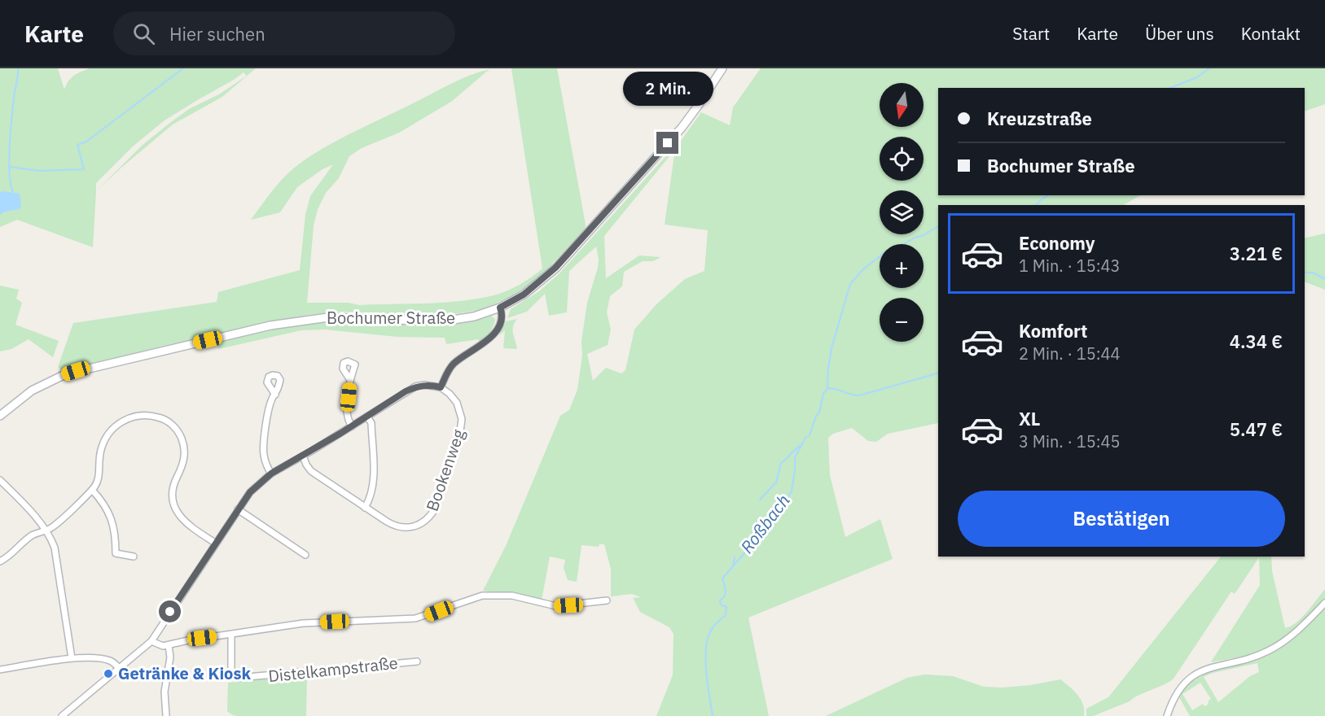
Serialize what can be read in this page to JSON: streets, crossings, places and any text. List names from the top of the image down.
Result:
{
  "streets": {
    "main road": ["Bochumer Straße"],
    "street": ["Bookenweg", "Distelkampstraße"]
  },
  "water": ["Roßbach"],
  "places": ["Getränke & Kiosk"],
  "north": "bottom",
  "page": {
    "header": "Karte",
    "search": "Hier suchen",
    "nav": [
      "Start",
      "Karte",
      "Über uns",
      "Kontakt"
    ],
    "bubble": "2 Min.",
    "map_buttons": ["+", "−"],
    "banner": ["Kreuzstraße", "Bochumer Straße"],
    "list": [
      {
        "name": "Economy",
        "note": "1 Min. · 15:43",
        "value": "3.21 €"
      },
      {
        "name": "Komfort",
        "note": "2 Min. · 15:44",
        "value": "4.34 €"
      },
      {
        "name": "XL",
        "note": "3 Min. · 15:45",
        "value": "5.47 €"
      }
    ],
    "buttons": "Bestätigen"
  }
}
